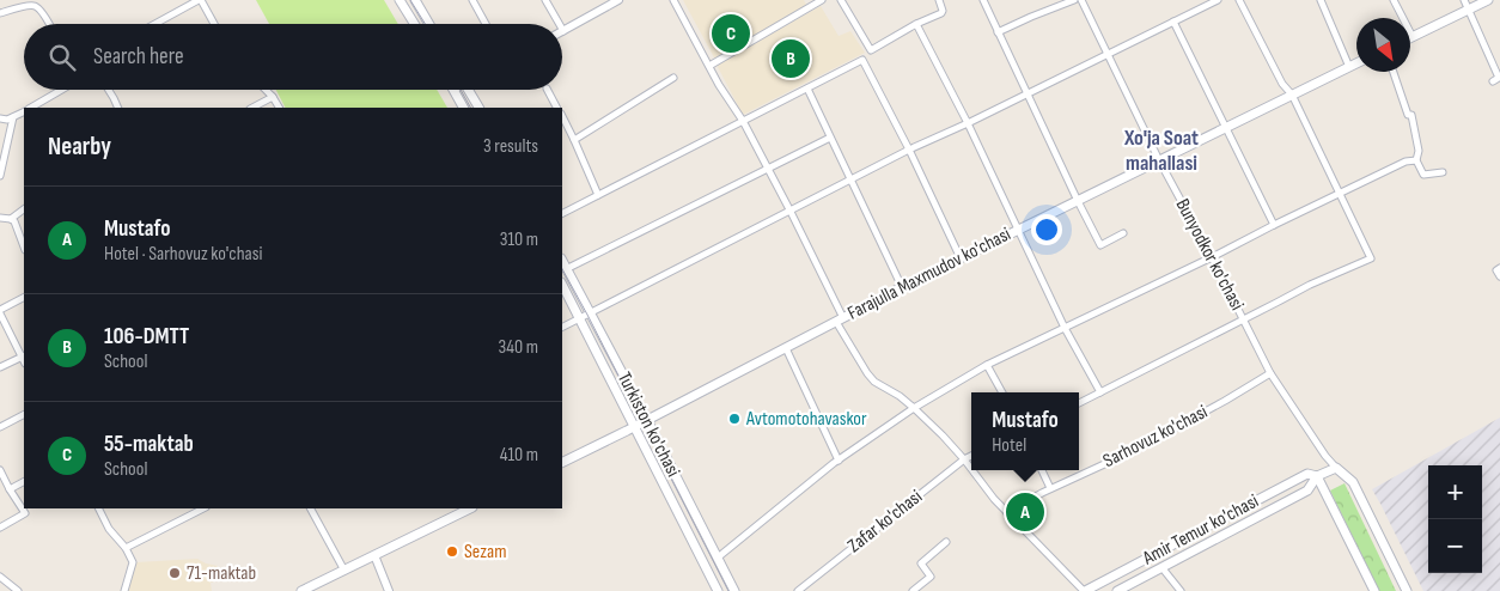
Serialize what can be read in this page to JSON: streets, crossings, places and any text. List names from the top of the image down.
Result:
{
  "streets": {
    "main road": ["Farajulla Maxmudov ko'chasi", "Turkiston ko'chasi", "Amir Temur ko'chasi"],
    "street": ["Bunyodkor ko'chasi", "Sarhovuz ko'chasi", "Zafar ko'chasi"]
  },
  "crossings": [
    ["Bunyodkor ko'chasi", "Farajulla Maxmudov ko'chasi"],
    ["Bunyodkor ko'chasi", "Sarhovuz ko'chasi"],
    ["Bunyodkor ko'chasi", "Amir Temur ko'chasi"],
    ["Farajulla Maxmudov ko'chasi", "Turkiston ko'chasi"]
  ],
  "districts": ["Xo'ja Soat mahallasi"],
  "places": ["Avtomotohavaskor", "Sezam", "71-maktab"],
  "north": "bottom right",
  "page": {
    "pins": ["C", "B", "A"],
    "search": "Search here",
    "heading": ["Nearby", "3 results"],
    "list": [
      {
        "mark": "A",
        "name": "Mustafo",
        "note": "Hotel · Sarhovuz ko'chasi",
        "value": "310 m"
      },
      {
        "mark": "B",
        "name": "106-DMTT",
        "note": "School",
        "value": "340 m"
      },
      {
        "mark": "C",
        "name": "55-maktab",
        "note": "School",
        "value": "410 m"
      }
    ],
    "popup": ["Mustafo", "Hotel"],
    "map_buttons": ["+", "−"]
  }
}
